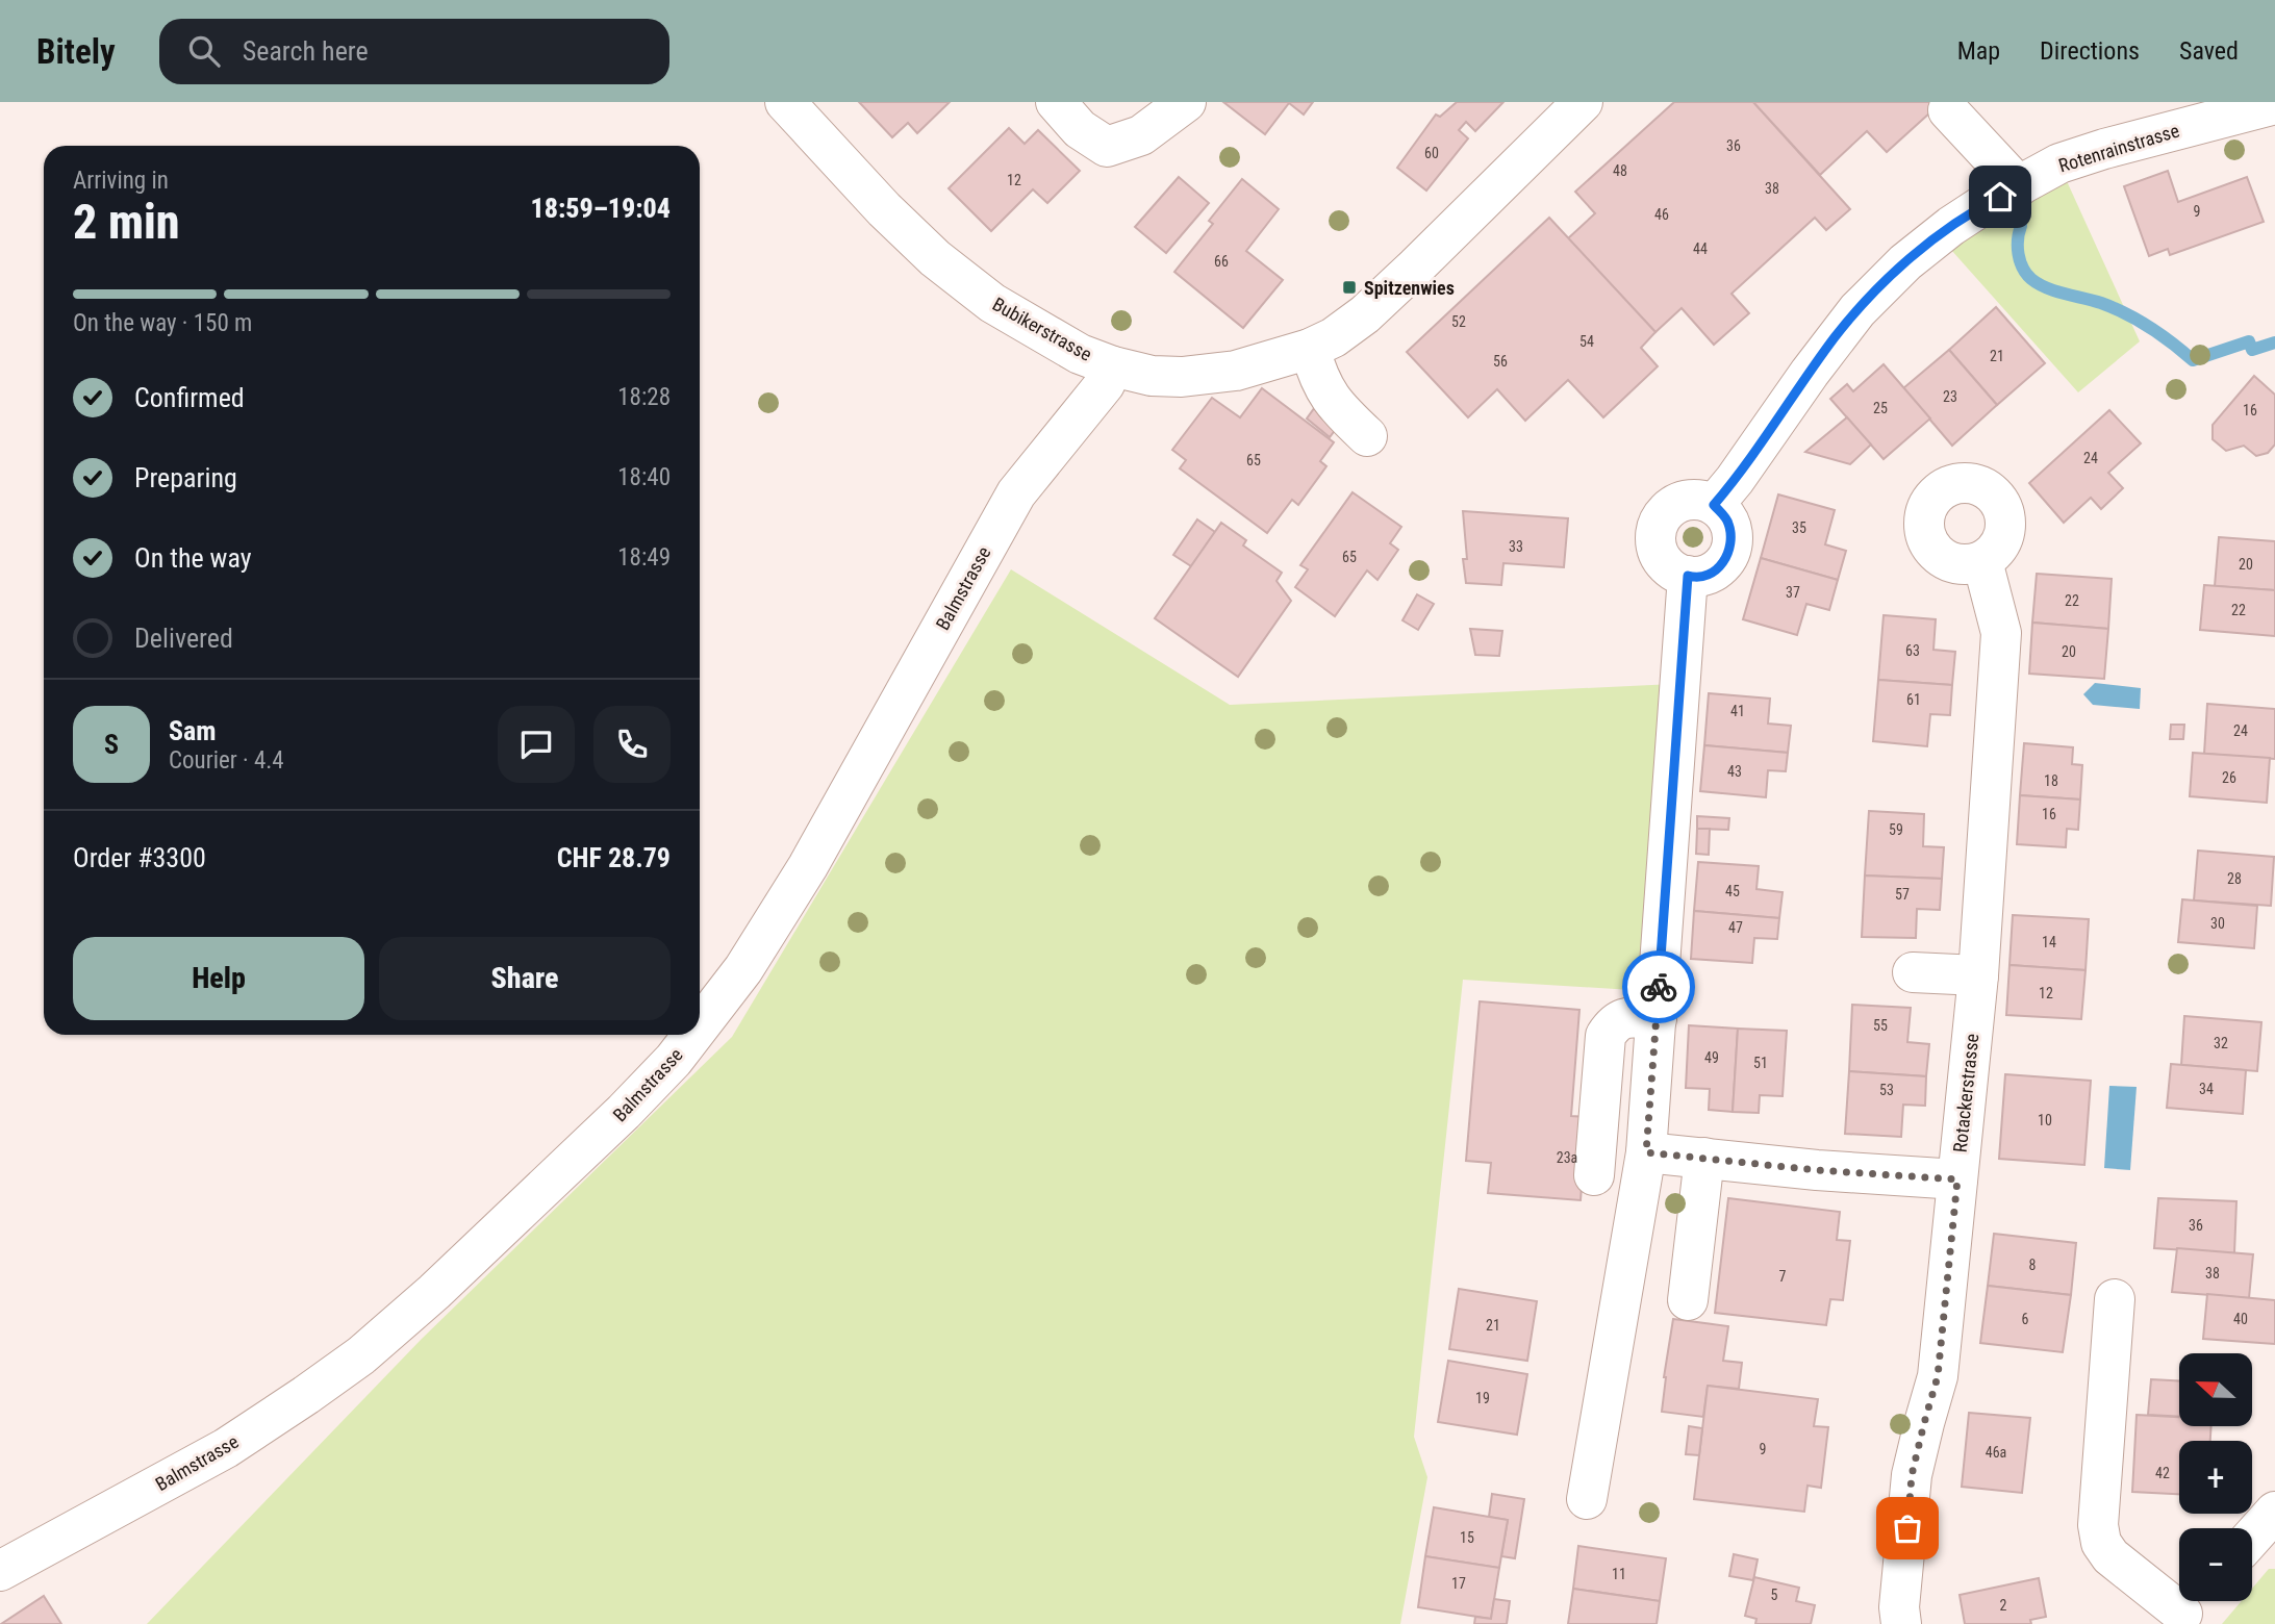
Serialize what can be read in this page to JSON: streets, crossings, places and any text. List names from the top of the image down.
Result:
{
  "streets": {
    "street": [
      "Rotenrainstrasse",
      "Bubikerstrasse",
      "Balmstrasse",
      "Rotackerstrasse"
    ]
  },
  "crossings": [
    ["Bubikerstrasse", "Balmstrasse"]
  ],
  "places": {
    "transit": ["Spitzenwies"]
  },
  "house_numbers": [
    "36",
    "60",
    "48",
    "12",
    "38",
    "9",
    "46",
    "44",
    "66",
    "52",
    "54",
    "21",
    "56",
    "23",
    "25",
    "16",
    "24",
    "65",
    "35",
    "33",
    "65",
    "20",
    "37",
    "22",
    "22",
    "63",
    "20",
    "61",
    "41",
    "24",
    "43",
    "26",
    "18",
    "16",
    "59",
    "28",
    "45",
    "57",
    "30",
    "47",
    "14",
    "12",
    "55",
    "32",
    "49",
    "51",
    "34",
    "53",
    "10",
    "23a",
    "36",
    "8",
    "38",
    "7",
    "6",
    "40",
    "21",
    "19",
    "9",
    "46a",
    "42",
    "15",
    "11",
    "17",
    "5",
    "2"
  ],
  "north": "left",
  "page": {
    "header": "Bitely",
    "search": "Search here",
    "nav": ["Map", "Directions", "Saved"],
    "heading": ["2 min", "Arriving in", "18:59–19:04"],
    "panel": [
      "Sam",
      "Courier · 4.4",
      "Order #3300",
      "CHF 28.79"
    ],
    "bar": "On the way · 150 m",
    "list": [
      ["Confirmed", "18:28"],
      ["Preparing", "18:40"],
      ["On the way", "18:49"],
      "Delivered"
    ],
    "round": "S",
    "buttons": ["Help", "Share"],
    "map_buttons": ["+", "−"]
  }
}
